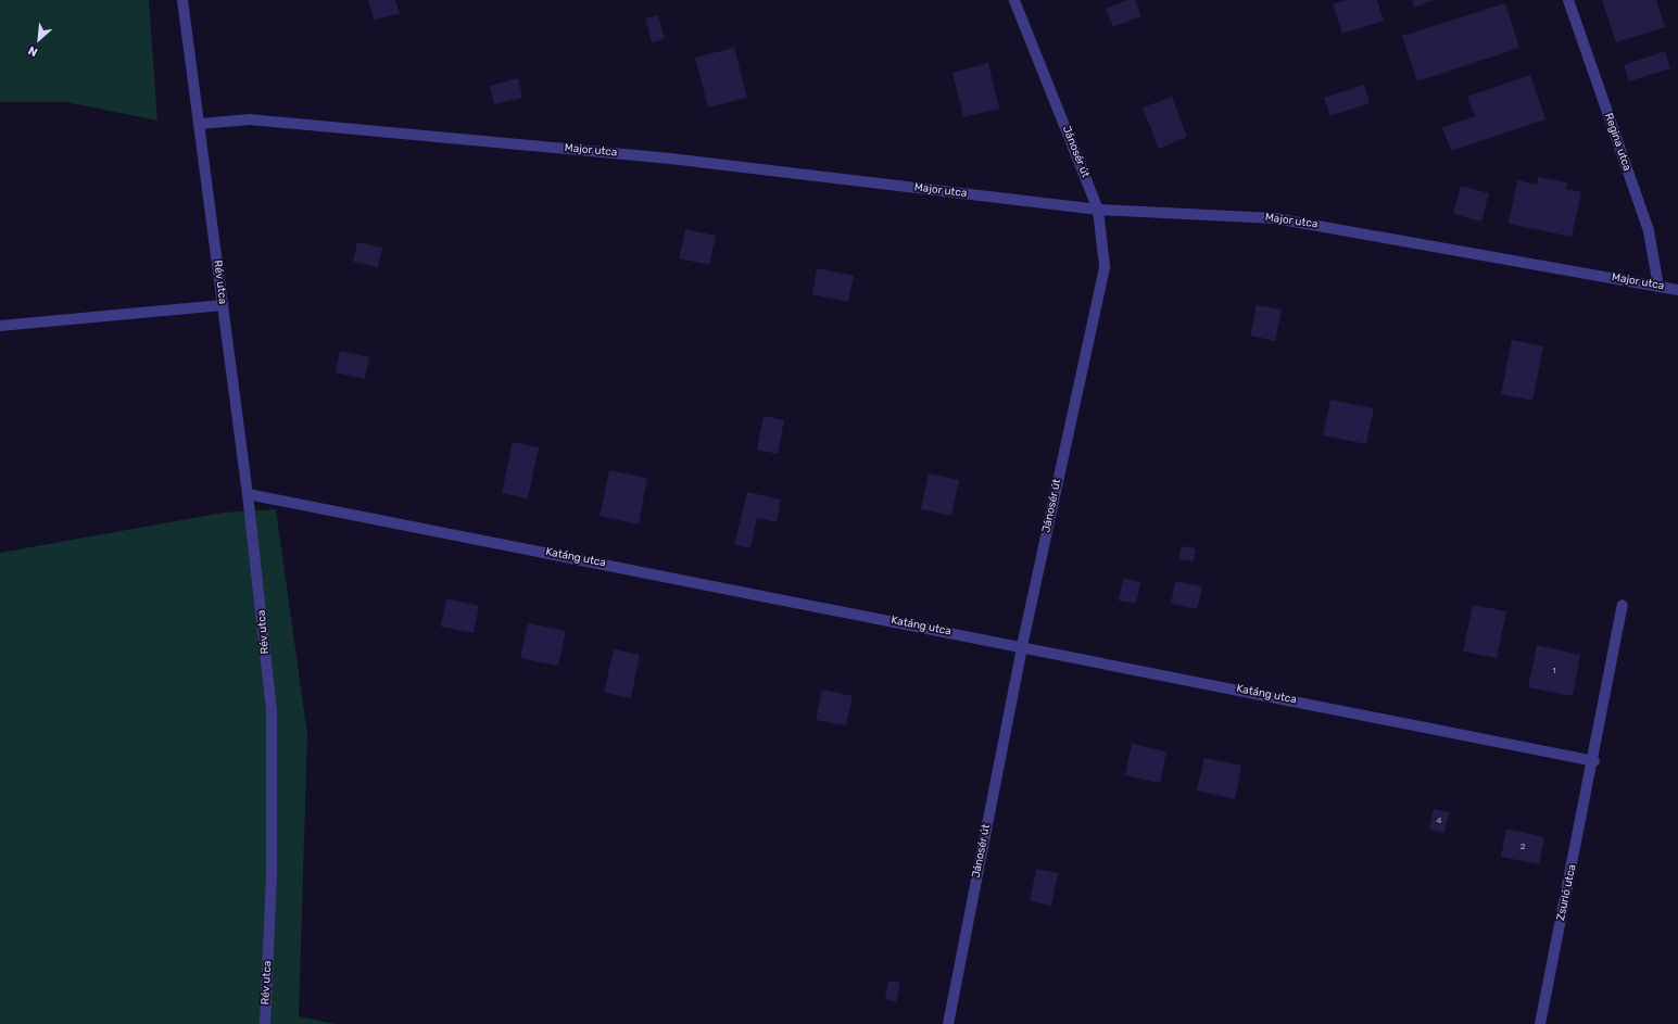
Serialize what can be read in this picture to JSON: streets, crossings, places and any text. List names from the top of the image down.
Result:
{
  "streets": {
    "street": [
      "Regina utca",
      "Major utca",
      "Jánosér út",
      "Rév utca",
      "Katáng utca",
      "Zsurló utca"
    ]
  },
  "crossings": [
    ["Regina utca", "Major utca"],
    ["Major utca", "Jánosér út"],
    ["Major utca", "Rév utca"],
    ["Jánosér út", "Katáng utca"],
    ["Rév utca", "Katáng utca"],
    ["Katáng utca", "Zsurló utca"]
  ],
  "house_numbers": ["1", "4", "2"],
  "north": "bottom left"
}
